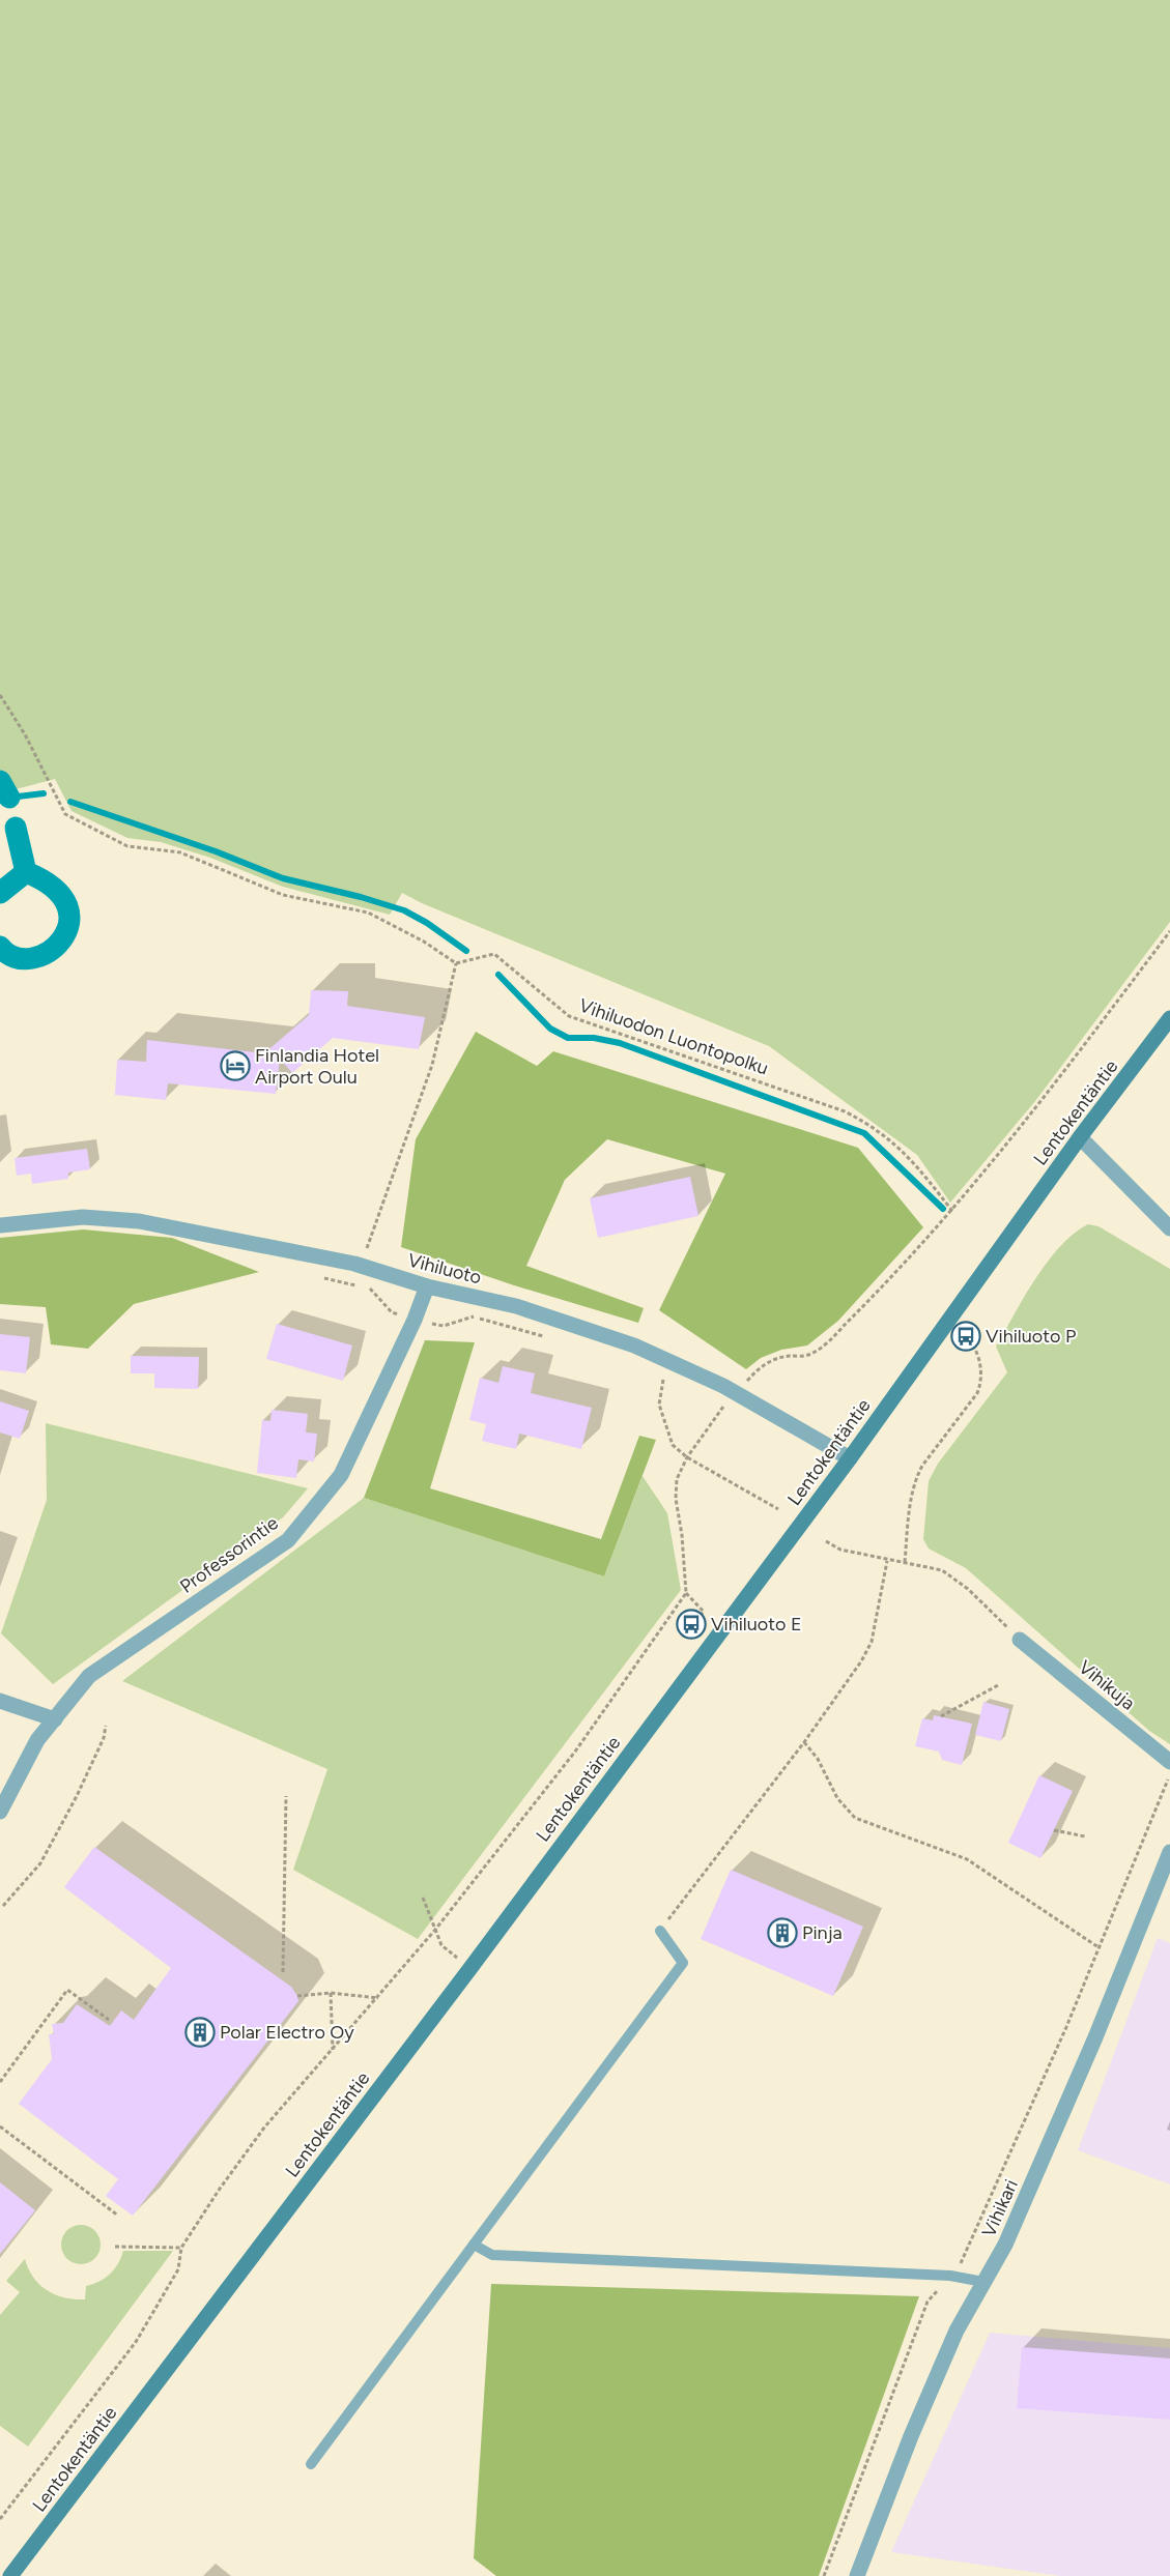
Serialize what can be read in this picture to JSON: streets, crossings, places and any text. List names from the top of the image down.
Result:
{
  "streets": {
    "main road": ["Lentokentäntie"],
    "street": [
      "Vihiluoto",
      "Professorintie",
      "Vihikuja",
      "Vihikari"
    ],
    "path": ["Vihiluodon Luontopolku"]
  },
  "crossings": [
    ["Lentokentäntie", "Vihiluoto"],
    ["Vihiluoto", "Professorintie"]
  ],
  "places": {
    "hotel": ["Finlandia Hotel Airport Oulu"],
    "bus stop": ["Vihiluoto P", "Vihiluoto E"],
    "building": ["Pinja", "Polar Electro Oy"]
  }
}
